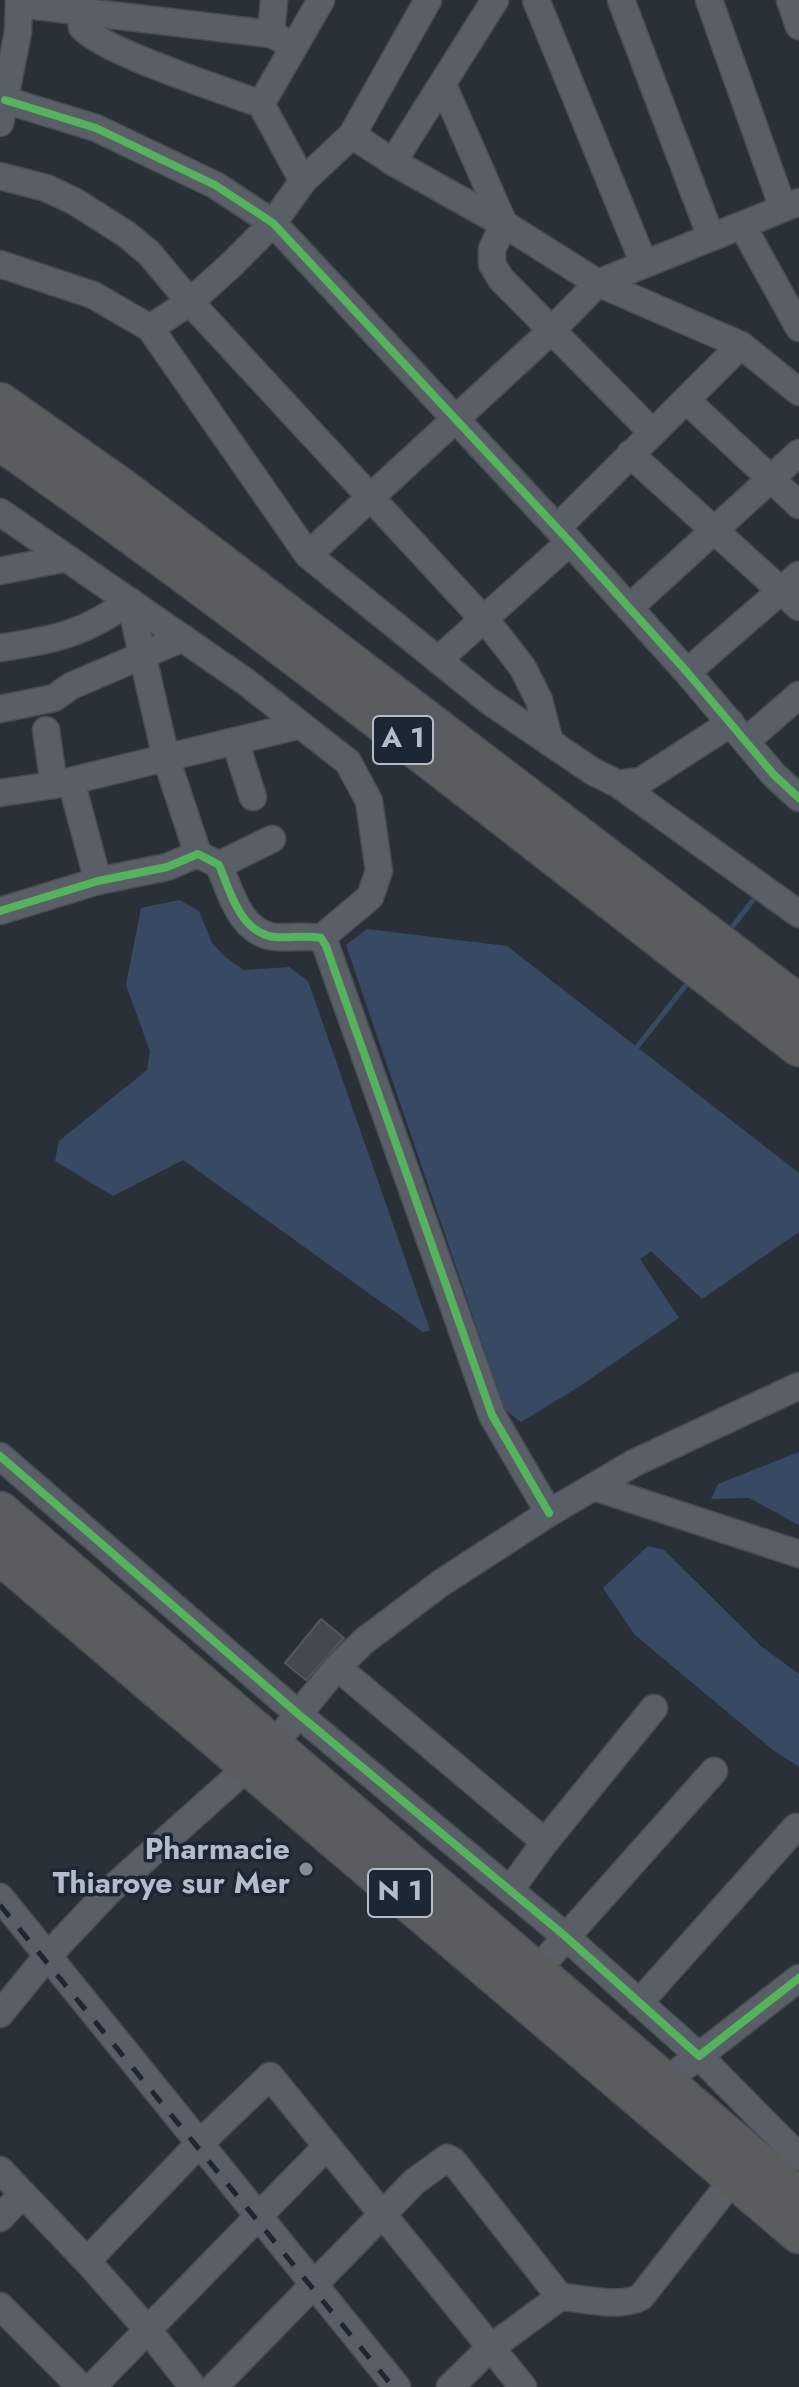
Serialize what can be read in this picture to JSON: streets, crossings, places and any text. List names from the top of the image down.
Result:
{
  "streets": {
    "highway": ["A 1", "N 1"]
  },
  "places": ["Pharmacie Thiaroye sur Mer"]
}
